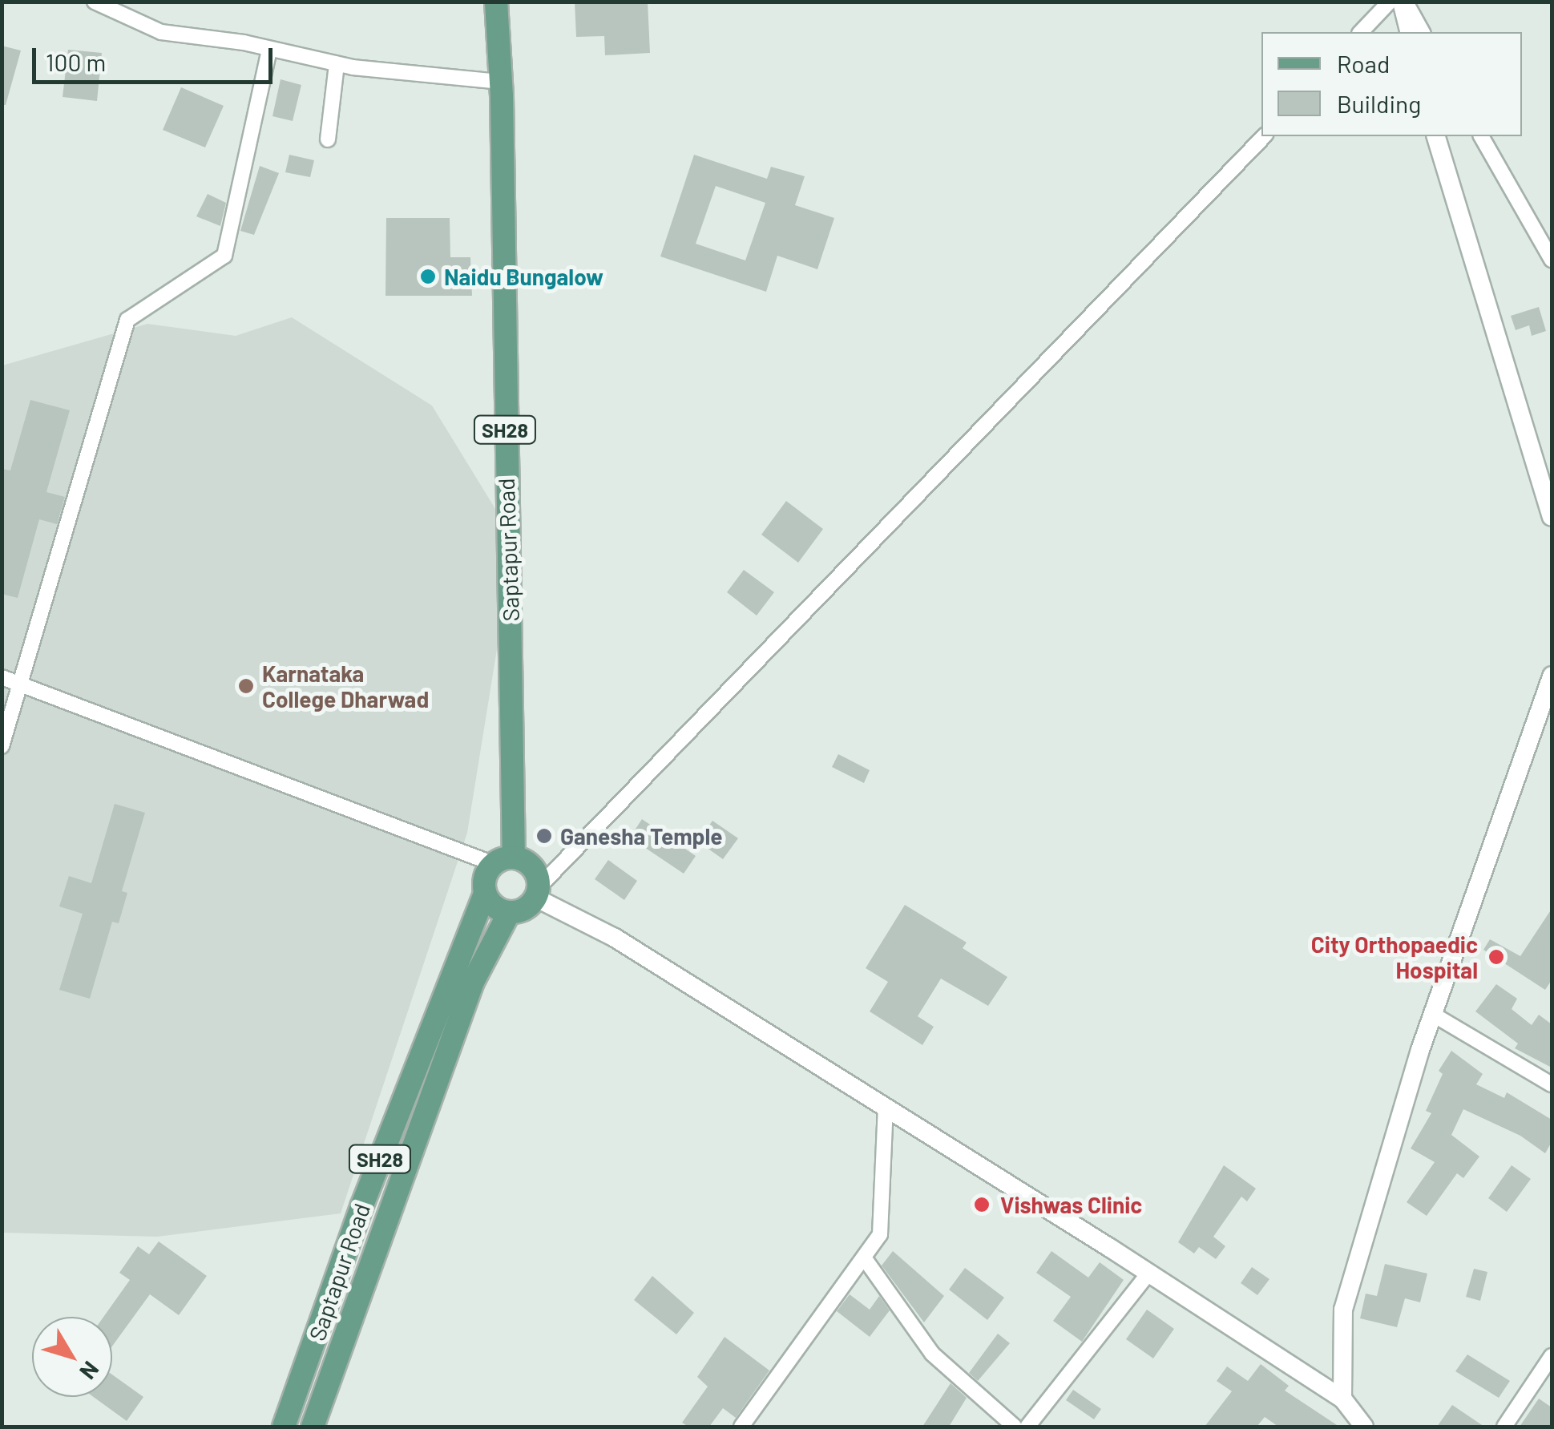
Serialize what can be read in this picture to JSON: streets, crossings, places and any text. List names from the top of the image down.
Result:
{
  "streets": {
    "main road": ["SH28", "Saptapur Road"]
  },
  "places": [
    "Naidu Bungalow",
    "Karnataka College Dharwad",
    "Ganesha Temple",
    "City Orthopaedic Hospital",
    "Vishwas Clinic"
  ],
  "legend": ["Road", "Building"],
  "scale_bar": "100 m",
  "north": "bottom right"
}
